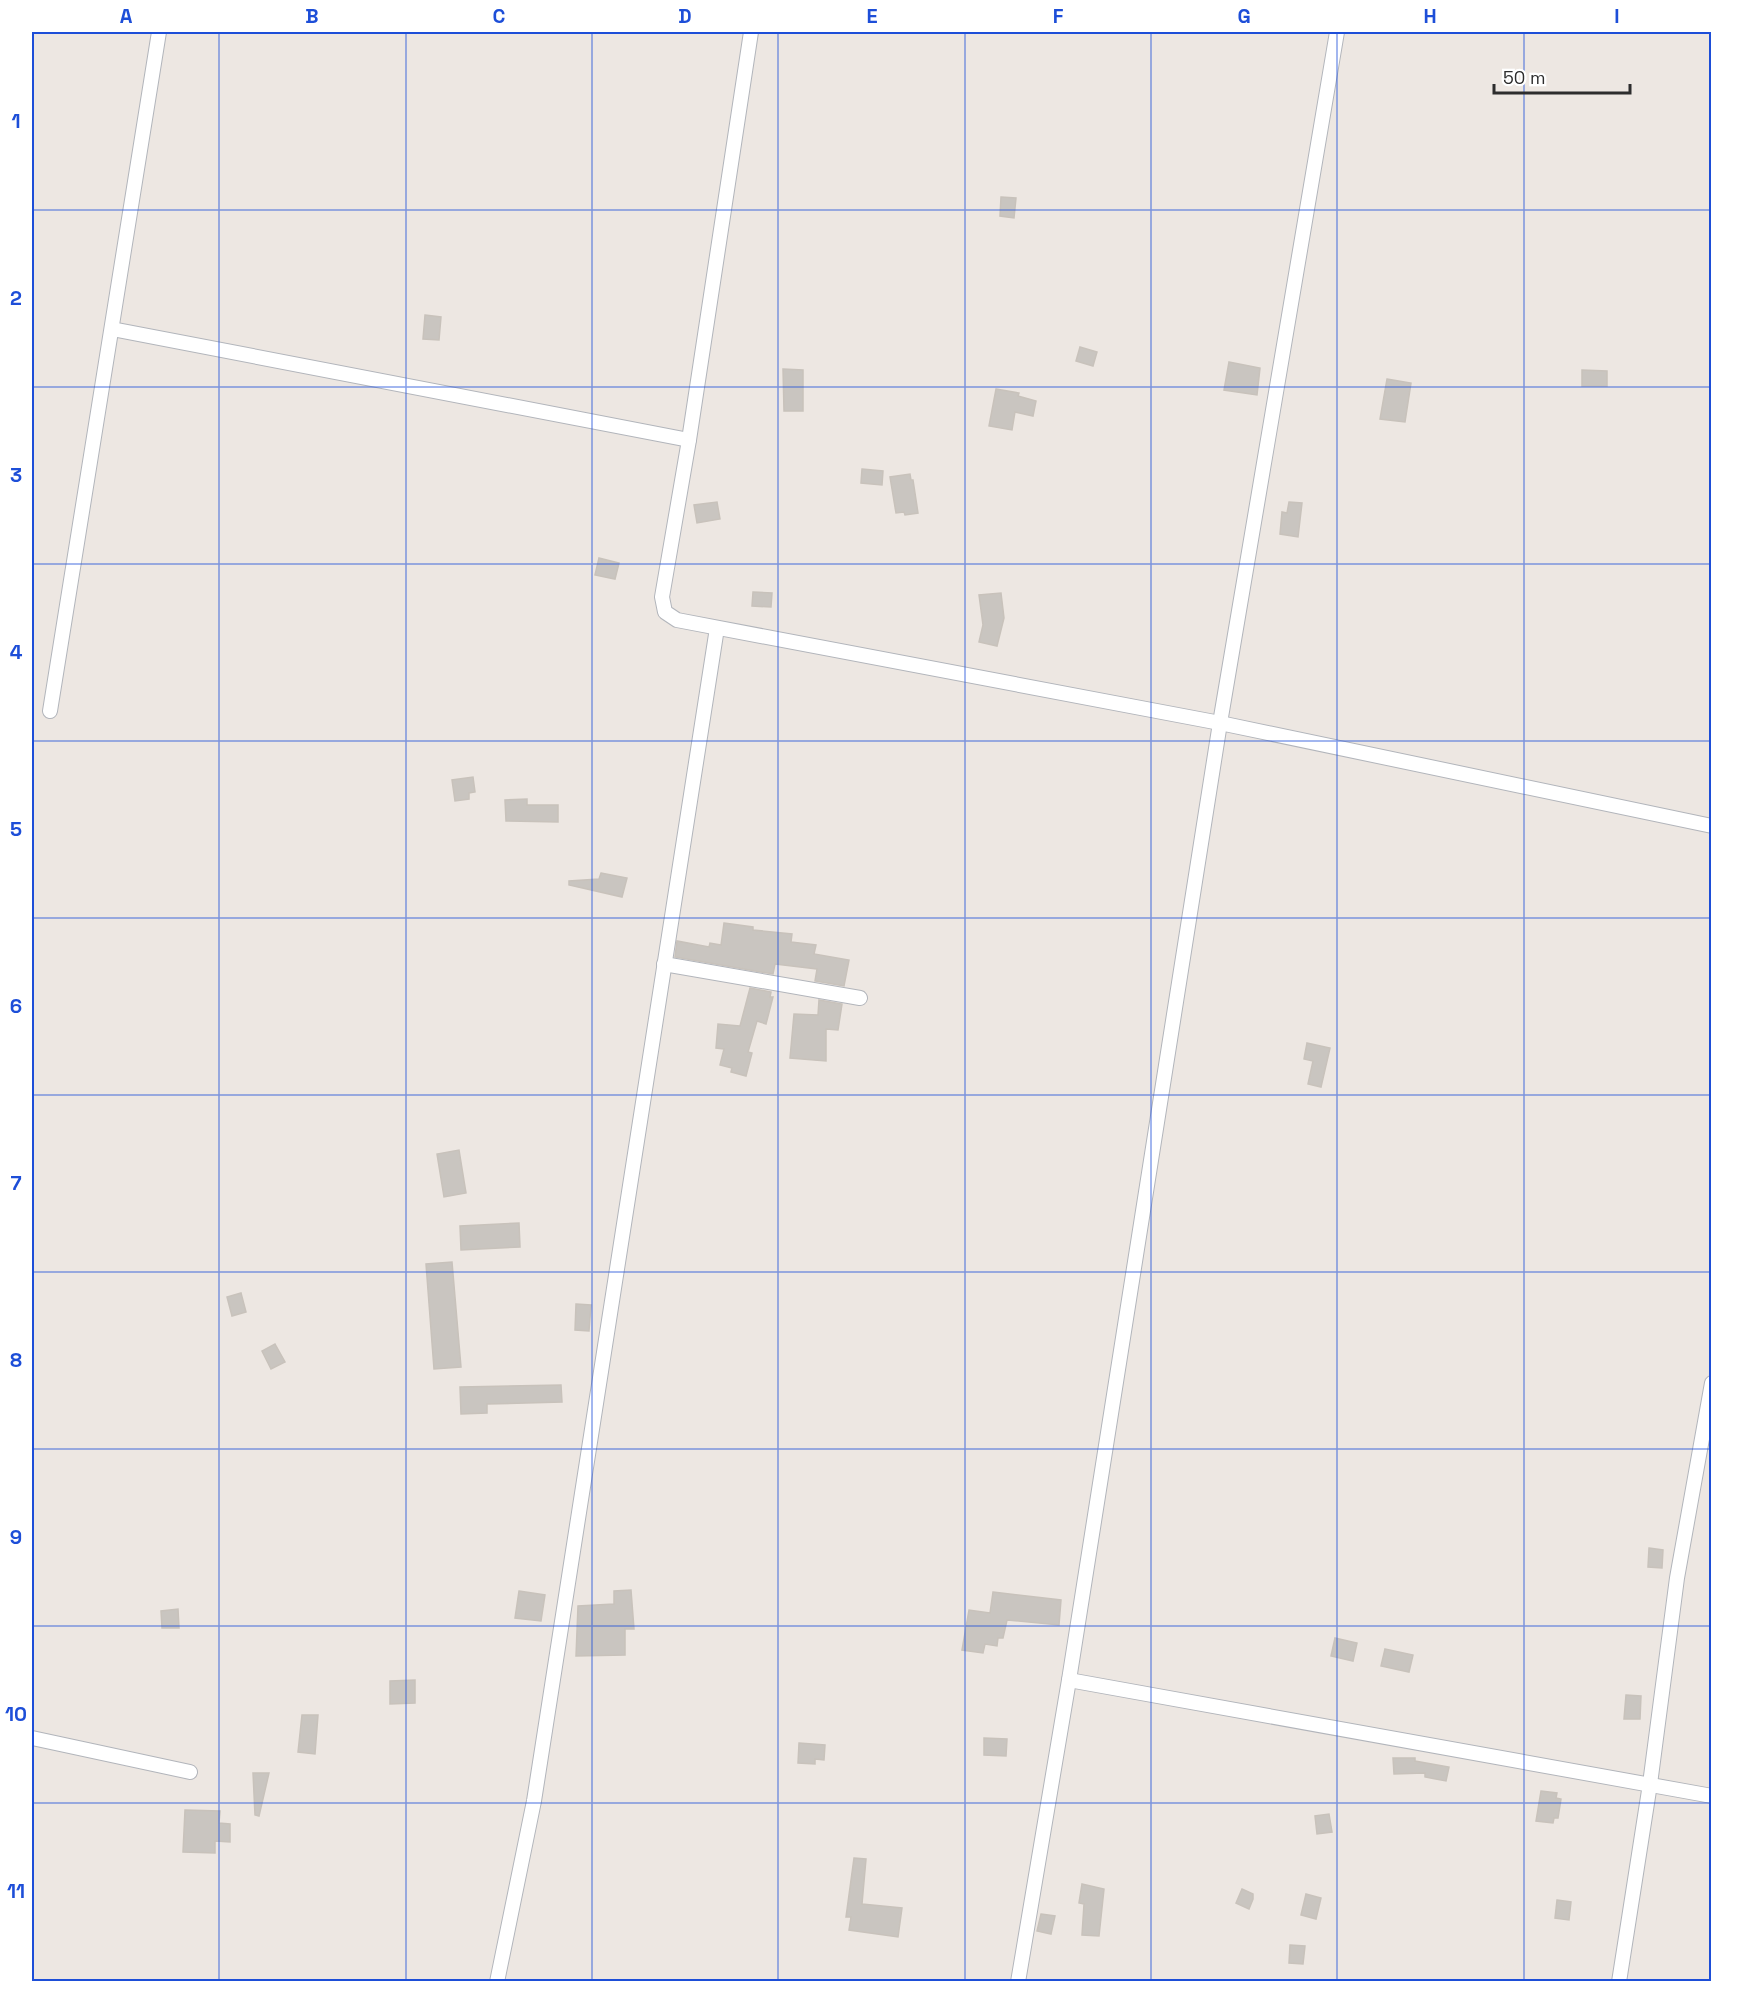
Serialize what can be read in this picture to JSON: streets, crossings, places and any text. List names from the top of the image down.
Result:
{
  "scale_bar": "50 m",
  "grid": {
    "columns": [
      "A",
      "B",
      "C",
      "D",
      "E",
      "F",
      "G",
      "H",
      "I"
    ],
    "rows": [
      "1",
      "2",
      "3",
      "4",
      "5",
      "6",
      "7",
      "8",
      "9",
      "10",
      "11"
    ]
  }
}
